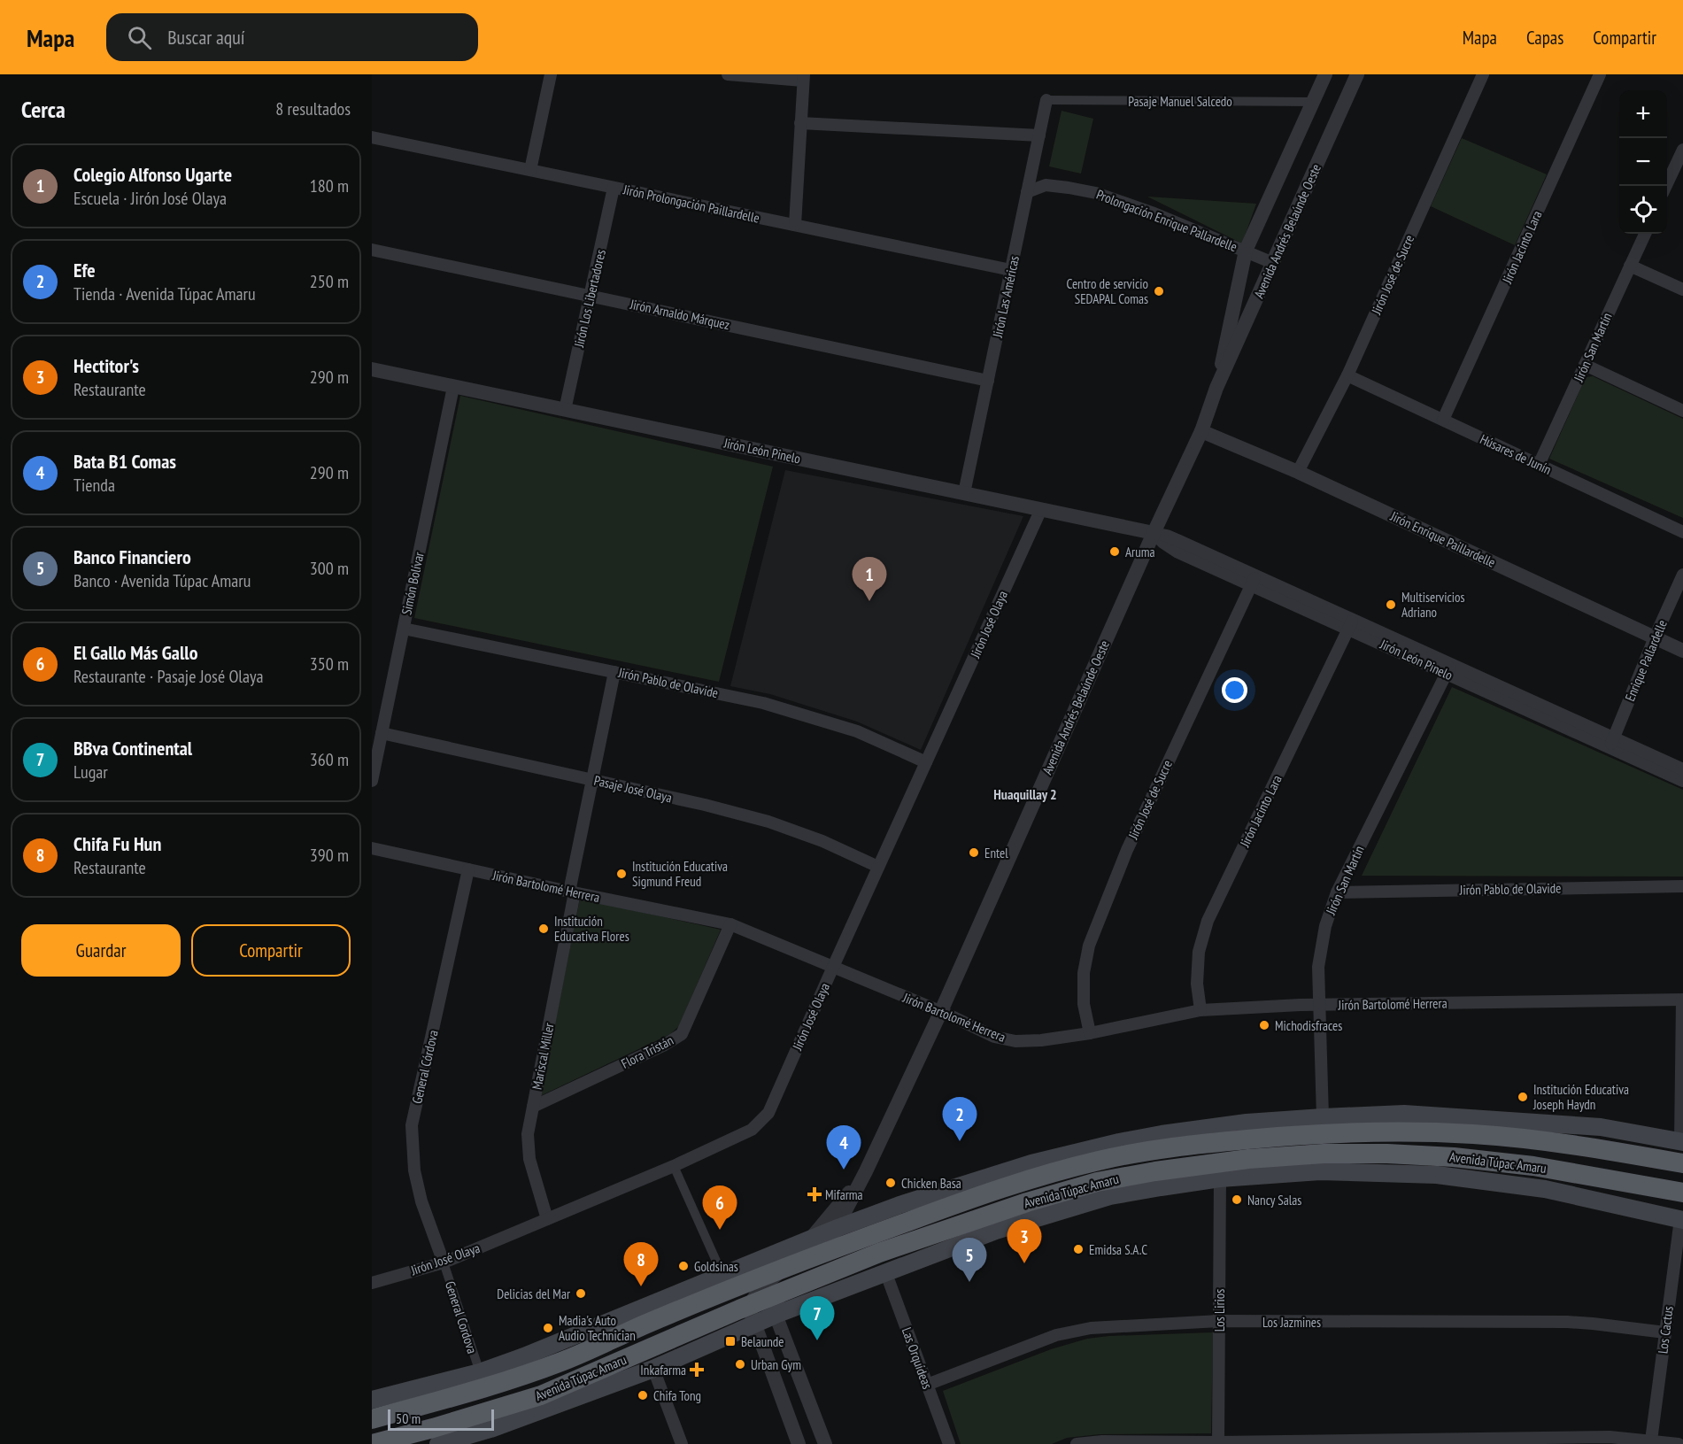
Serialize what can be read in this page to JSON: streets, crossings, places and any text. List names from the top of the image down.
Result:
{
  "streets": {
    "highway": ["Avenida Túpac Amaru"],
    "street": [
      "Pasaje Manuel Salcedo",
      "Jirón Prolongación Paillardelle",
      "Prolongación Enrique Pallardelle",
      "Avenida Andrés Belaúnde Oeste",
      "Jirón Jacinto Lara",
      "Jirón José de Sucre",
      "Jirón Las Américas",
      "Jirón Los Libertadores",
      "Jirón Arnaldo Márquez",
      "Jirón San Martín",
      "Jirón León Pinelo",
      "Húsares de Junín",
      "Jirón Enrique Paillardelle",
      "Simón Bolívar",
      "Jirón José Olaya",
      "Enrique Pallardelle",
      "Jirón Pablo de Olavide",
      "Pasaje José Olaya",
      "Jirón Bartolomé Herrera",
      "Flora Tristán",
      "Mariscal Miller",
      "General Córdova",
      "Los Lirios",
      "General Cordova",
      "Los Jazmines",
      "Los Cactus",
      "Las Orquídeas"
    ]
  },
  "crossings": [
    ["Pasaje Manuel Salcedo", "Avenida Andrés Belaúnde Oeste"],
    ["Pasaje Manuel Salcedo", "Jirón Las Américas"],
    ["Jirón Prolongación Paillardelle", "Jirón Las Américas"],
    ["Jirón Prolongación Paillardelle", "Jirón Los Libertadores"],
    ["Prolongación Enrique Pallardelle", "Avenida Andrés Belaúnde Oeste"],
    ["Prolongación Enrique Pallardelle", "Jirón Las Américas"],
    ["Avenida Andrés Belaúnde Oeste", "Jirón León Pinelo"],
    ["Avenida Andrés Belaúnde Oeste", "Jirón Enrique Paillardelle"],
    ["Avenida Andrés Belaúnde Oeste", "Jirón Bartolomé Herrera"],
    ["Avenida Andrés Belaúnde Oeste", "Avenida Túpac Amaru"],
    ["Jirón Jacinto Lara", "Jirón León Pinelo"],
    ["Jirón Jacinto Lara", "Húsares de Junín"],
    ["Jirón Jacinto Lara", "Jirón Bartolomé Herrera"],
    ["Jirón José de Sucre", "Jirón León Pinelo"],
    ["Jirón José de Sucre", "Húsares de Junín"],
    ["Jirón José de Sucre", "Jirón Enrique Paillardelle"],
    ["Jirón José de Sucre", "Jirón Bartolomé Herrera"],
    ["Jirón Las Américas", "Jirón Arnaldo Márquez"],
    ["Jirón Las Américas", "Jirón León Pinelo"],
    ["Jirón Los Libertadores", "Jirón Arnaldo Márquez"],
    ["Jirón Los Libertadores", "Jirón León Pinelo"],
    ["Jirón San Martín", "Jirón León Pinelo"],
    ["Jirón San Martín", "Húsares de Junín"],
    ["Jirón San Martín", "Jirón Pablo de Olavide"],
    ["Jirón San Martín", "Jirón Bartolomé Herrera"],
    ["Jirón San Martín", "Avenida Túpac Amaru"],
    ["Jirón León Pinelo", "Simón Bolívar"],
    ["Jirón León Pinelo", "Jirón José Olaya"],
    ["Jirón León Pinelo", "Enrique Pallardelle"],
    ["Jirón Enrique Paillardelle", "Enrique Pallardelle"],
    ["Simón Bolívar", "Jirón Pablo de Olavide"],
    ["Simón Bolívar", "Pasaje José Olaya"],
    ["Jirón José Olaya", "Jirón Pablo de Olavide"],
    ["Jirón José Olaya", "Pasaje José Olaya"],
    ["Jirón José Olaya", "Jirón Bartolomé Herrera"],
    ["Jirón José Olaya", "Mariscal Miller"],
    ["Jirón José Olaya", "General Córdova"],
    ["Jirón José Olaya", "General Cordova"],
    ["Jirón Pablo de Olavide", "Mariscal Miller"],
    ["Pasaje José Olaya", "Mariscal Miller"],
    ["Jirón Bartolomé Herrera", "Flora Tristán"],
    ["Jirón Bartolomé Herrera", "Mariscal Miller"],
    ["Jirón Bartolomé Herrera", "General Córdova"],
    ["Flora Tristán", "Mariscal Miller"],
    ["General Córdova", "General Cordova"],
    ["Avenida Túpac Amaru", "Los Lirios"],
    ["Avenida Túpac Amaru", "General Cordova"],
    ["Avenida Túpac Amaru", "Los Cactus"],
    ["Avenida Túpac Amaru", "Las Orquídeas"],
    ["Los Lirios", "Los Jazmines"],
    ["Los Jazmines", "Los Cactus"],
    ["Los Jazmines", "Las Orquídeas"]
  ],
  "districts": ["Huaquillay 2"],
  "places": {
    "other": [
      "Centro de servicio SEDAPAL Comas",
      "Aruma",
      "Multiservicios Adriano",
      "Entel",
      "Institución Educativa Sigmund Freud",
      "Institución Educativa Flores",
      "Michodisfraces",
      "Institución Educativa Joseph Haydn",
      "Chicken Basa",
      "Nancy Salas",
      "Emidsa S.A.C",
      "Goldsinas",
      "Delicias del Mar",
      "Madia's Auto Audio Technician",
      "Urban Gym",
      "Chifa Tong"
    ],
    "health": ["Mifarma", "Inkafarma"],
    "transit": ["Belaunde"]
  },
  "scale_bar": "50 m",
  "page": {
    "header": "Mapa",
    "search": "Buscar aquí",
    "nav": ["Mapa", "Capas", "Compartir"],
    "heading": ["Cerca", "8 resultados"],
    "map_buttons": ["+", "−"],
    "list": [
      {
        "mark": "1",
        "name": "Colegio Alfonso Ugarte",
        "note": "Escuela · Jirón José Olaya",
        "value": "180 m"
      },
      {
        "mark": "2",
        "name": "Efe",
        "note": "Tienda · Avenida Túpac Amaru",
        "value": "250 m"
      },
      {
        "mark": "3",
        "name": "Hectitor's",
        "note": "Restaurante",
        "value": "290 m"
      },
      {
        "mark": "4",
        "name": "Bata B1 Comas",
        "note": "Tienda",
        "value": "290 m"
      },
      {
        "mark": "5",
        "name": "Banco Financiero",
        "note": "Banco · Avenida Túpac Amaru",
        "value": "300 m"
      },
      {
        "mark": "6",
        "name": "El Gallo Más Gallo",
        "note": "Restaurante · Pasaje José Olaya",
        "value": "350 m"
      },
      {
        "mark": "7",
        "name": "BBva Continental",
        "note": "Lugar",
        "value": "360 m"
      },
      {
        "mark": "8",
        "name": "Chifa Fu Hun",
        "note": "Restaurante",
        "value": "390 m"
      }
    ],
    "pins": [
      "1",
      "2",
      "4",
      "6",
      "3",
      "5",
      "8",
      "7"
    ],
    "buttons": ["Guardar", "Compartir"],
    "scale": "50 m"
  }
}
